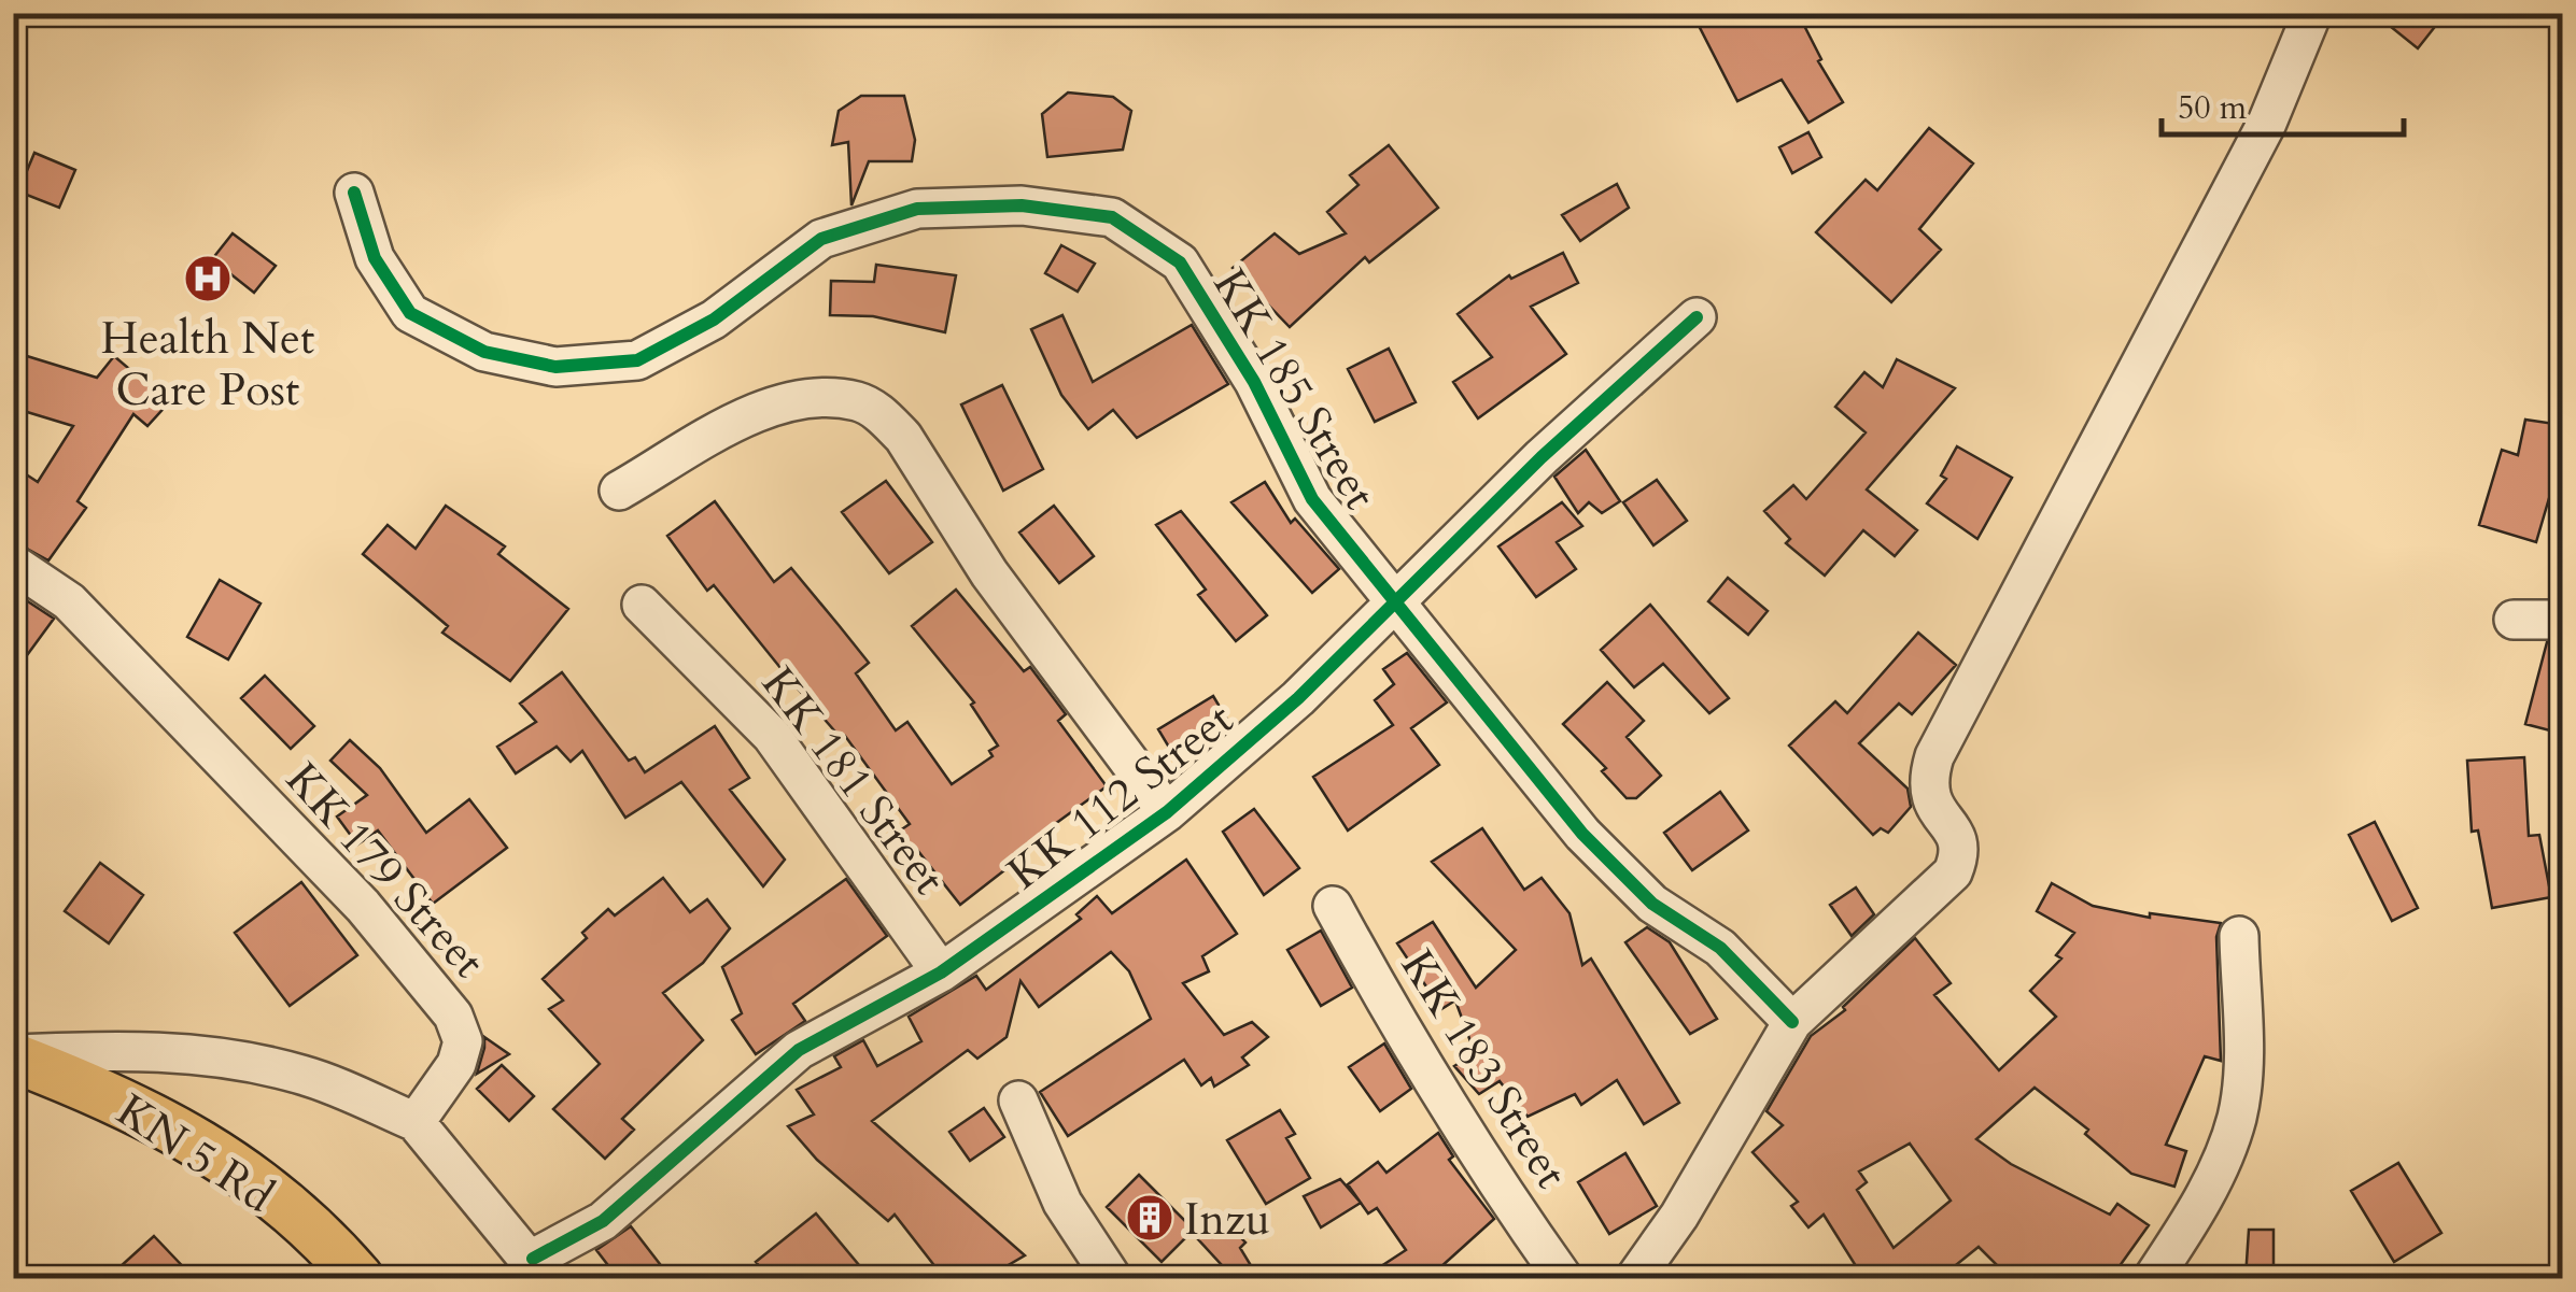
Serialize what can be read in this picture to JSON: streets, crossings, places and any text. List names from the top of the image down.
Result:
{
  "streets": {
    "main road": ["KN 5 Rd"],
    "street": [
      "KK 185 Street",
      "KK 181 Street",
      "KK 112 Street",
      "KK 179 Street",
      "KK 183 Street"
    ]
  },
  "crossings": [
    ["KK 185 Street", "KK 112 Street"],
    ["KK 181 Street", "KK 112 Street"]
  ],
  "places": {
    "hospital": ["Health Net Care Post"],
    "building": ["Inzu"]
  },
  "scale_bar": "50 m"
}
